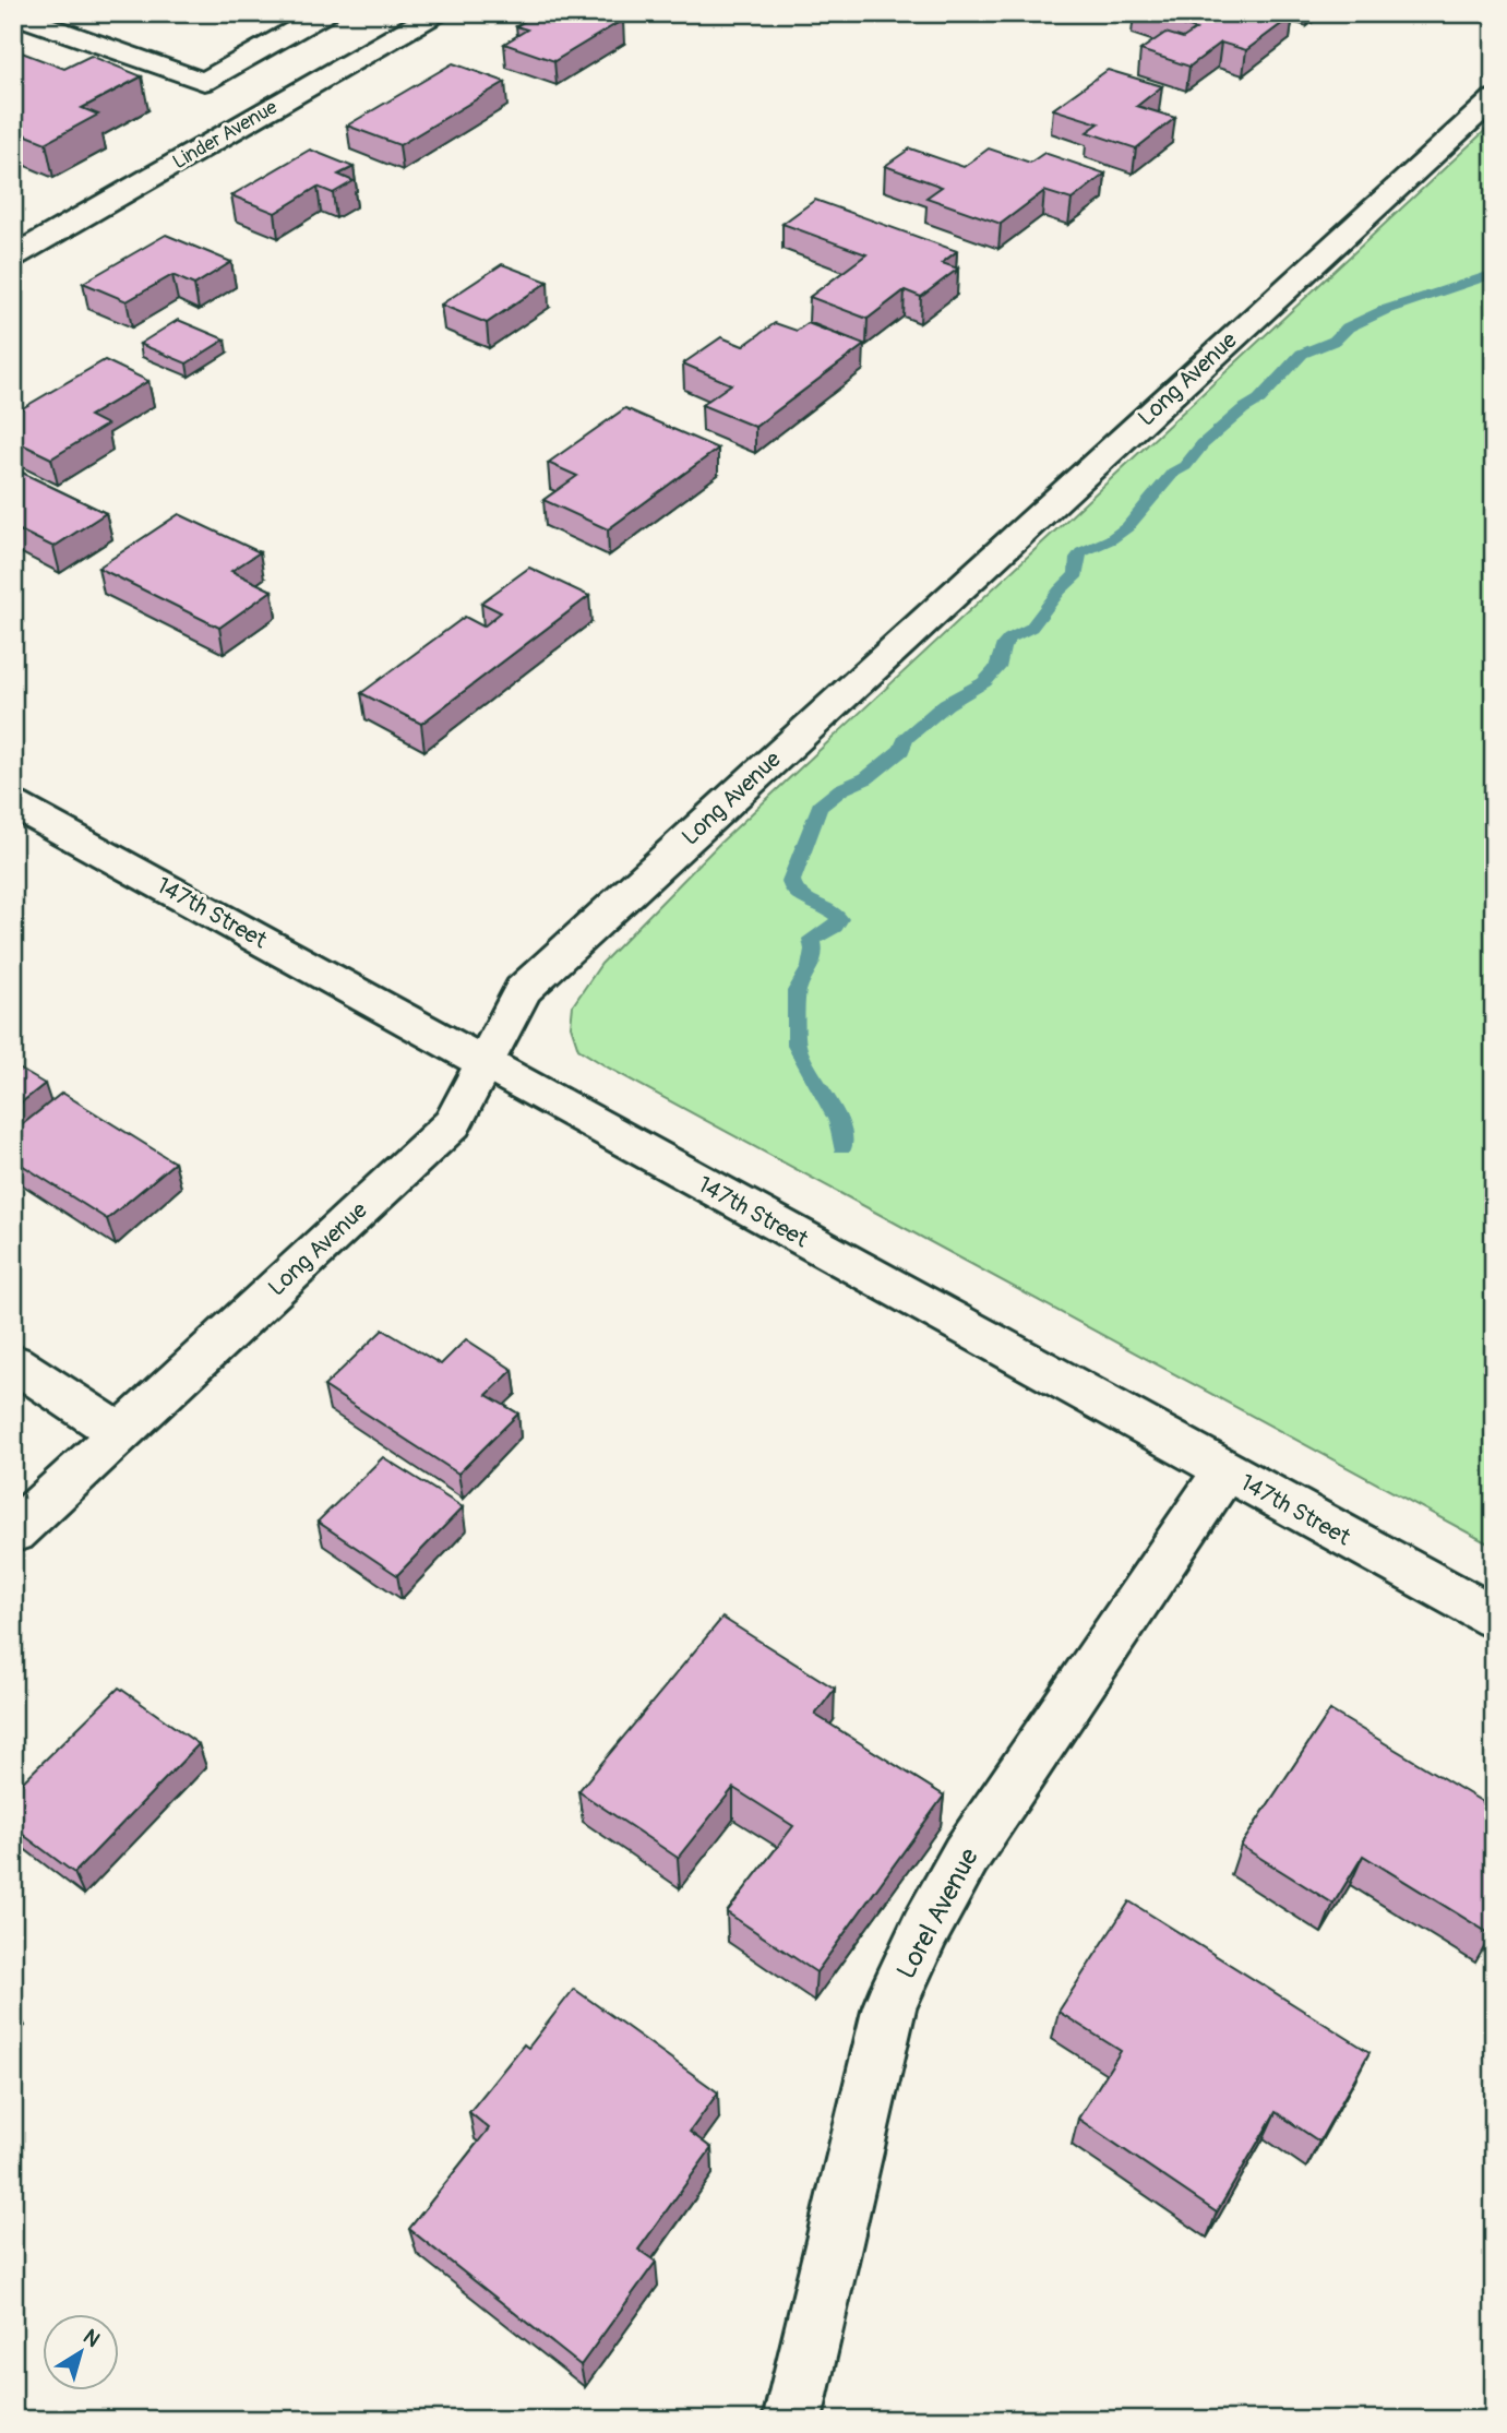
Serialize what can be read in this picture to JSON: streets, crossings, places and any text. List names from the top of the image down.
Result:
{
  "streets": {
    "street": [
      "Linder Avenue",
      "Long Avenue",
      "147th Street",
      "Lorel Avenue"
    ]
  },
  "crossings": [
    ["Long Avenue", "147th Street"],
    ["147th Street", "Lorel Avenue"]
  ],
  "north": "top right"
}
